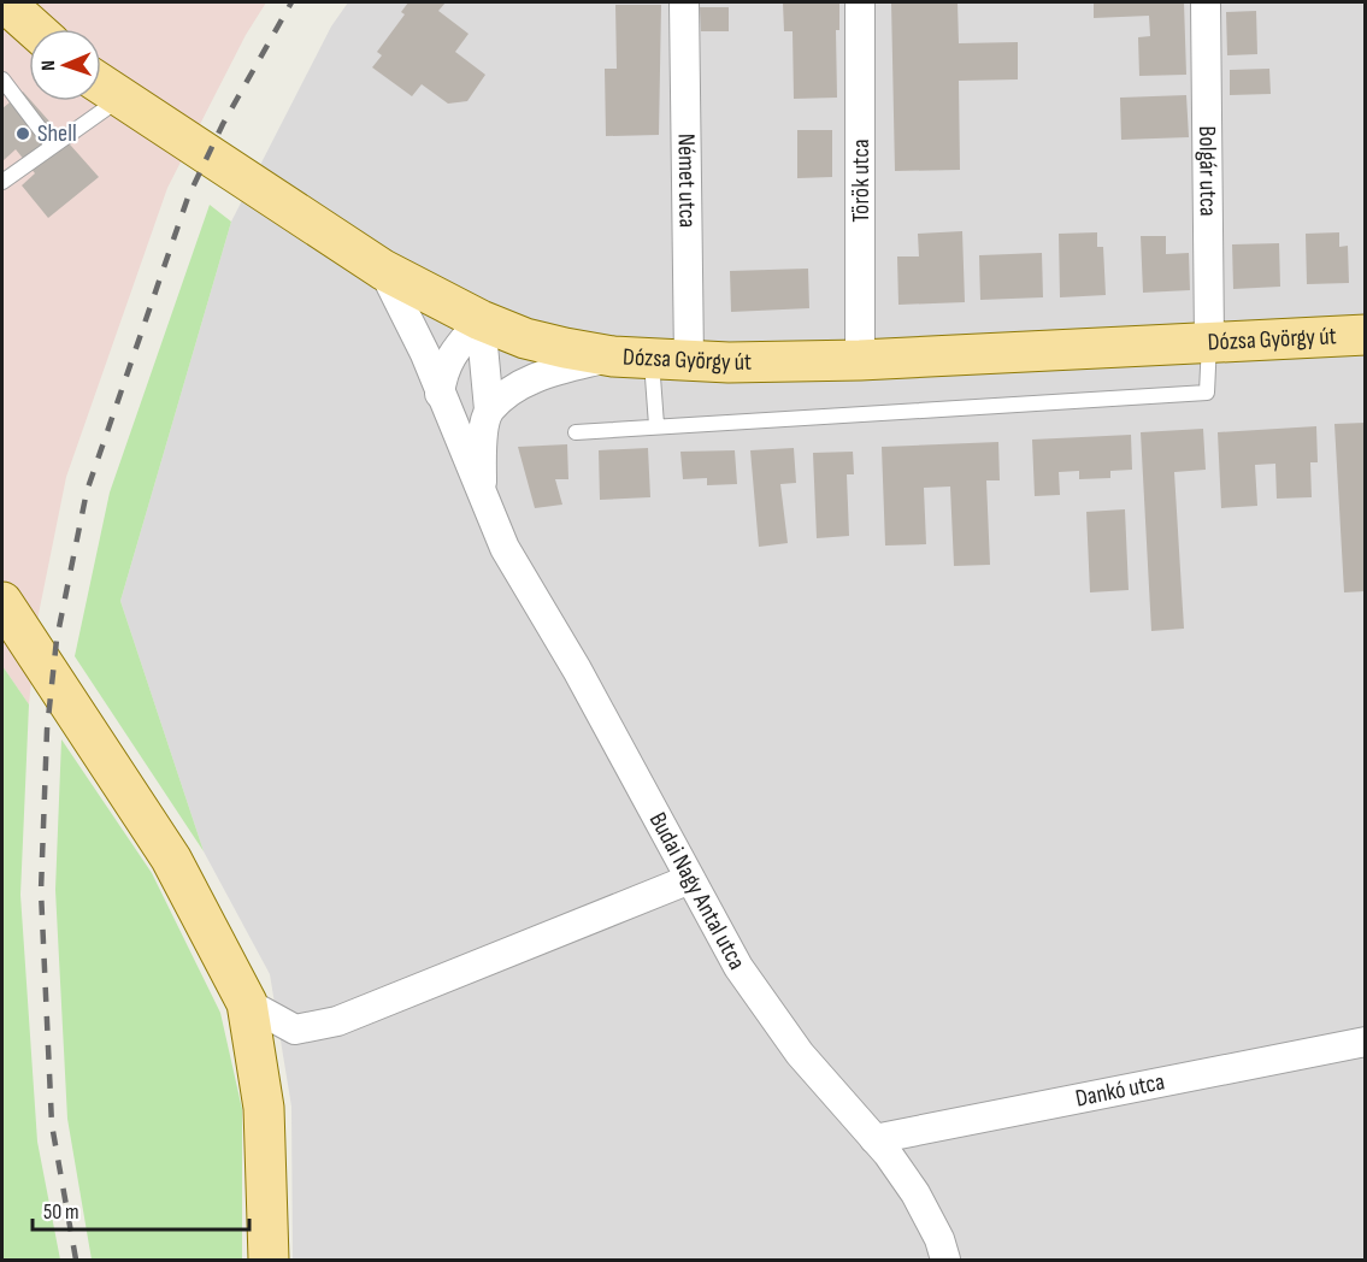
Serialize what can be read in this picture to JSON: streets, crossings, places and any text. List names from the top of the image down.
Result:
{
  "streets": {
    "main road": ["Dózsa György út"],
    "street": [
      "Bolgár utca",
      "Német utca",
      "Török utca",
      "Budai Nagy Antal utca",
      "Dankó utca"
    ]
  },
  "crossings": [
    ["Bolgár utca", "Dózsa György út"],
    ["Német utca", "Dózsa György út"],
    ["Török utca", "Dózsa György út"],
    ["Dózsa György út", "Budai Nagy Antal utca"],
    ["Budai Nagy Antal utca", "Dankó utca"]
  ],
  "places": ["Shell"],
  "scale_bar": "50 m",
  "north": "left"
}
